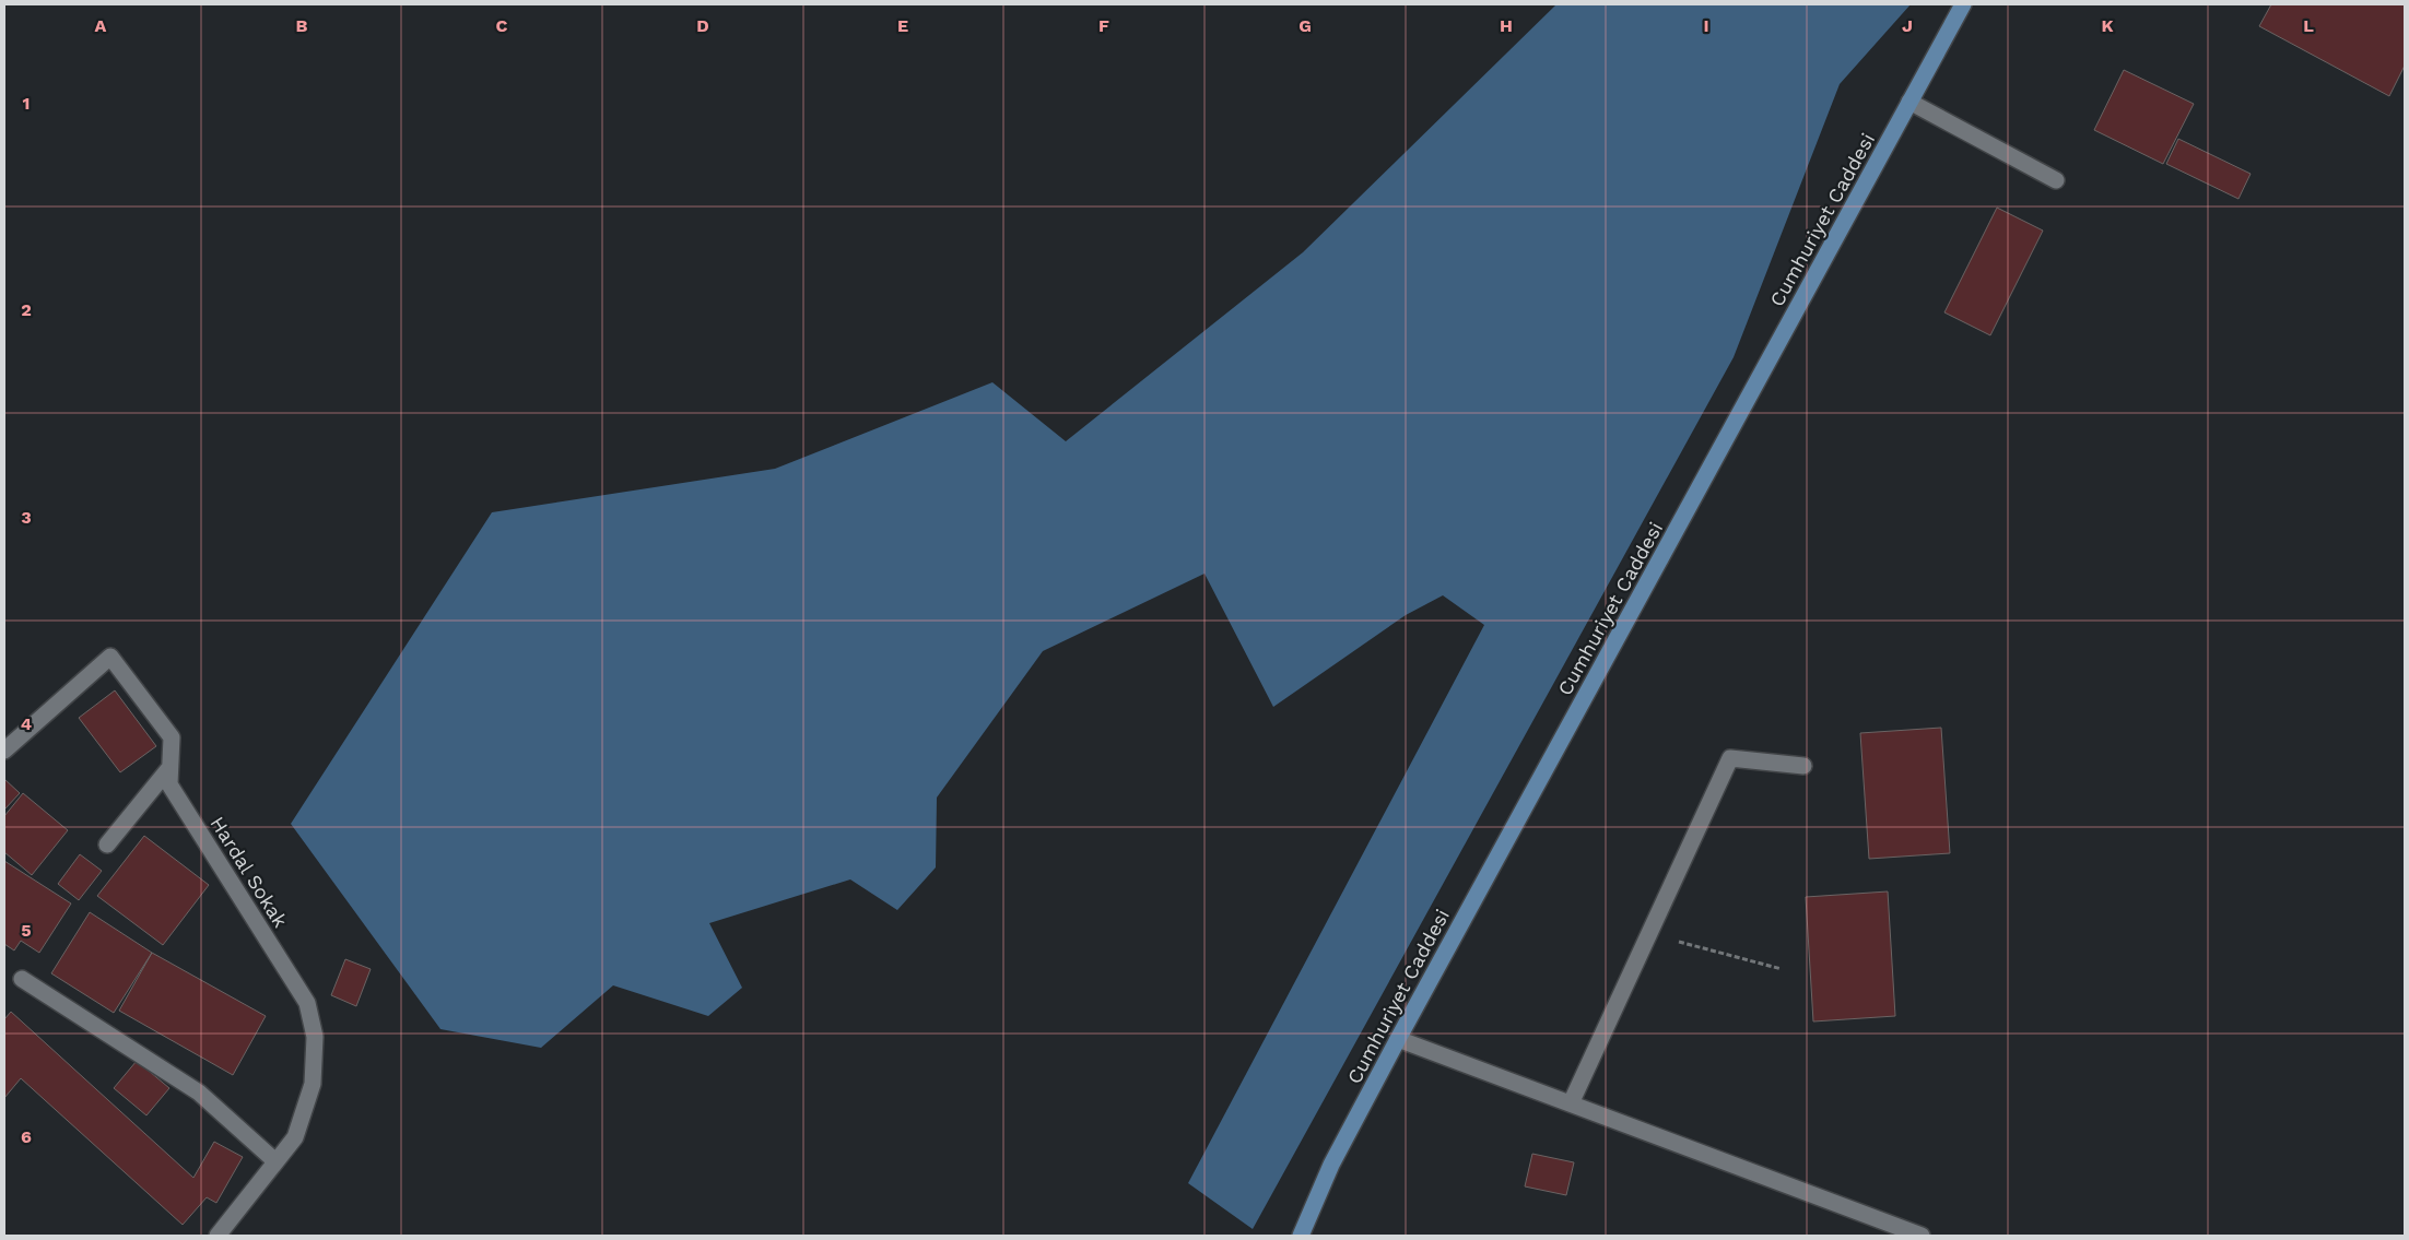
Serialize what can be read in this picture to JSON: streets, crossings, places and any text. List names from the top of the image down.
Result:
{
  "streets": {
    "main road": ["Cumhuriyet Caddesi"],
    "street": ["Hardal Sokak"]
  },
  "grid": {
    "columns": [
      "A",
      "B",
      "C",
      "D",
      "E",
      "F",
      "G",
      "H",
      "I",
      "J",
      "K",
      "L"
    ],
    "rows": [
      "1",
      "2",
      "3",
      "4",
      "5",
      "6"
    ]
  }
}
